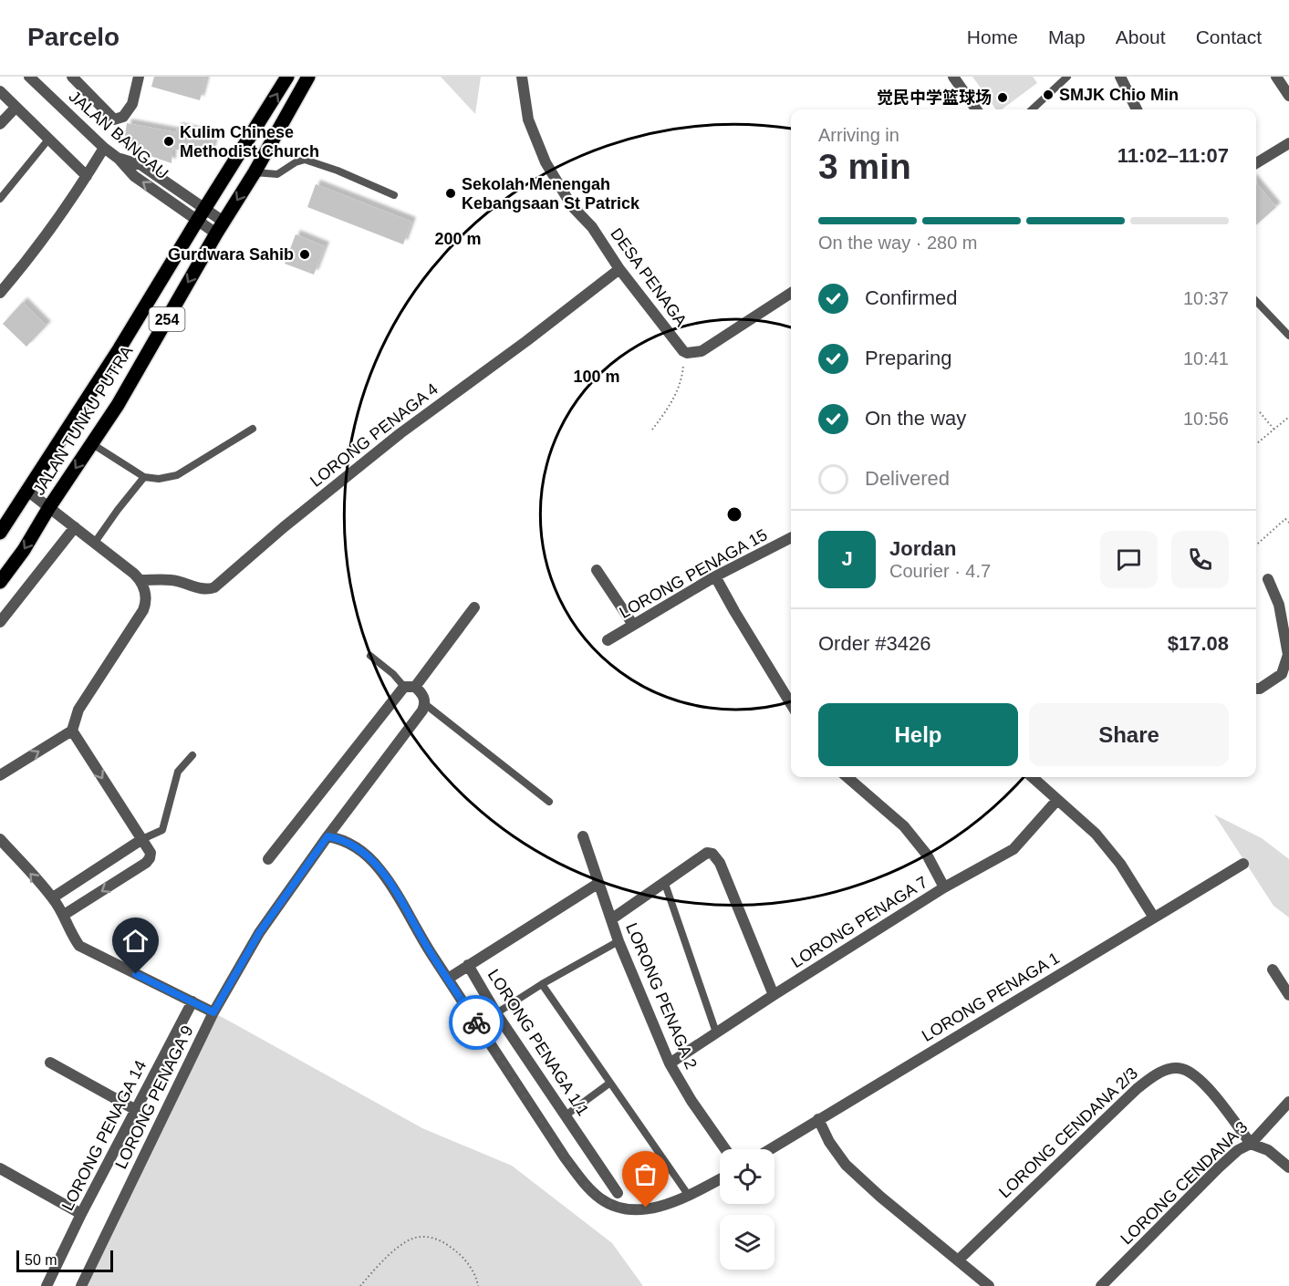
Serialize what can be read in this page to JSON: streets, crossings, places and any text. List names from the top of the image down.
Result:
{
  "streets": {
    "main road": ["254", "JALAN TUNKU PUTRA"],
    "street": [
      "JALAN BANGAU",
      "DESA PENAGA",
      "LORONG PENAGA 4",
      "LORONG PENAGA 15",
      "LORONG PENAGA 7",
      "LORONG PENAGA 2",
      "LORONG PENAGA 1",
      "LORONG PENAGA 1/1",
      "LORONG PENAGA 9",
      "LORONG CENDANA 2/3",
      "LORONG PENAGA 14",
      "LORONG CENDANA 3"
    ]
  },
  "crossings": [
    ["JALAN BANGAU", "JALAN TUNKU PUTRA"],
    ["DESA PENAGA", "LORONG PENAGA 4"],
    ["LORONG PENAGA 7", "LORONG PENAGA 2"],
    ["LORONG CENDANA 2/3", "LORONG CENDANA 3"]
  ],
  "places": [
    "SMJK Chio Min",
    "觉民中学篮球场",
    "Kulim Chinese Methodist Church",
    "Sekolah Menengah Kebangsaan St Patrick",
    "Gurdwara Sahib"
  ],
  "scale_bar": "50 m",
  "page": {
    "header": "Parcelo",
    "nav": [
      "Home",
      "Map",
      "About",
      "Contact"
    ],
    "heading": ["3 min", "Arriving in", "11:02–11:07"],
    "panel": [
      "Jordan",
      "Courier · 4.7",
      "Order #3426",
      "$17.08"
    ],
    "bar": "On the way · 280 m",
    "list": [
      ["Confirmed", "10:37"],
      ["Preparing", "10:41"],
      ["On the way", "10:56"],
      "Delivered"
    ],
    "round": "J",
    "buttons": ["Help", "Share"],
    "scale": "50 m"
  },
  "rings": ["200 m", "100 m"]
}
